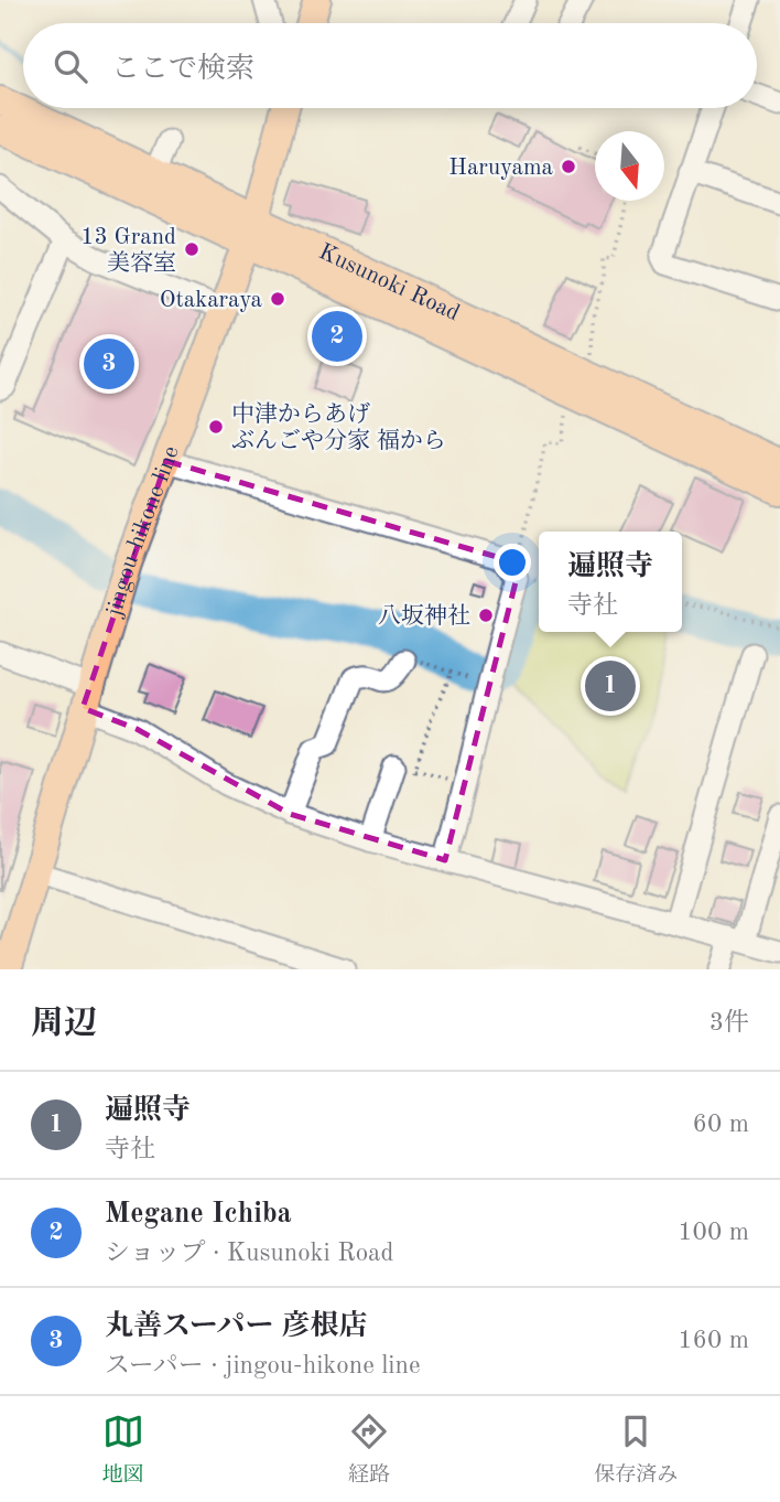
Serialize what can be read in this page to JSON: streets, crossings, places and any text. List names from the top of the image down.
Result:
{
  "streets": {
    "main road": ["Kusunoki Road", "jingou-hikone line"]
  },
  "crossings": [
    ["Kusunoki Road", "jingou-hikone line"]
  ],
  "places": [
    "Haruyama",
    "13 Grand 美容室",
    "Otakaraya",
    "中津からあげ ぶんごや分家 福から",
    "八坂神社"
  ],
  "north": "bottom",
  "page": {
    "search": "ここで検索",
    "pins": ["2", "3", "1"],
    "popup": ["遍照寺", "寺社"],
    "heading": ["周辺", "3件"],
    "list": [
      {
        "mark": "1",
        "name": "遍照寺",
        "note": "寺社",
        "value": "60 m"
      },
      {
        "mark": "2",
        "name": "Megane Ichiba",
        "note": "ショップ · Kusunoki Road",
        "value": "100 m"
      },
      {
        "mark": "3",
        "name": "丸善スーパー 彦根店",
        "note": "スーパー · jingou-hikone line",
        "value": "160 m"
      }
    ],
    "nav": ["地図", "経路", "保存済み"]
  }
}
